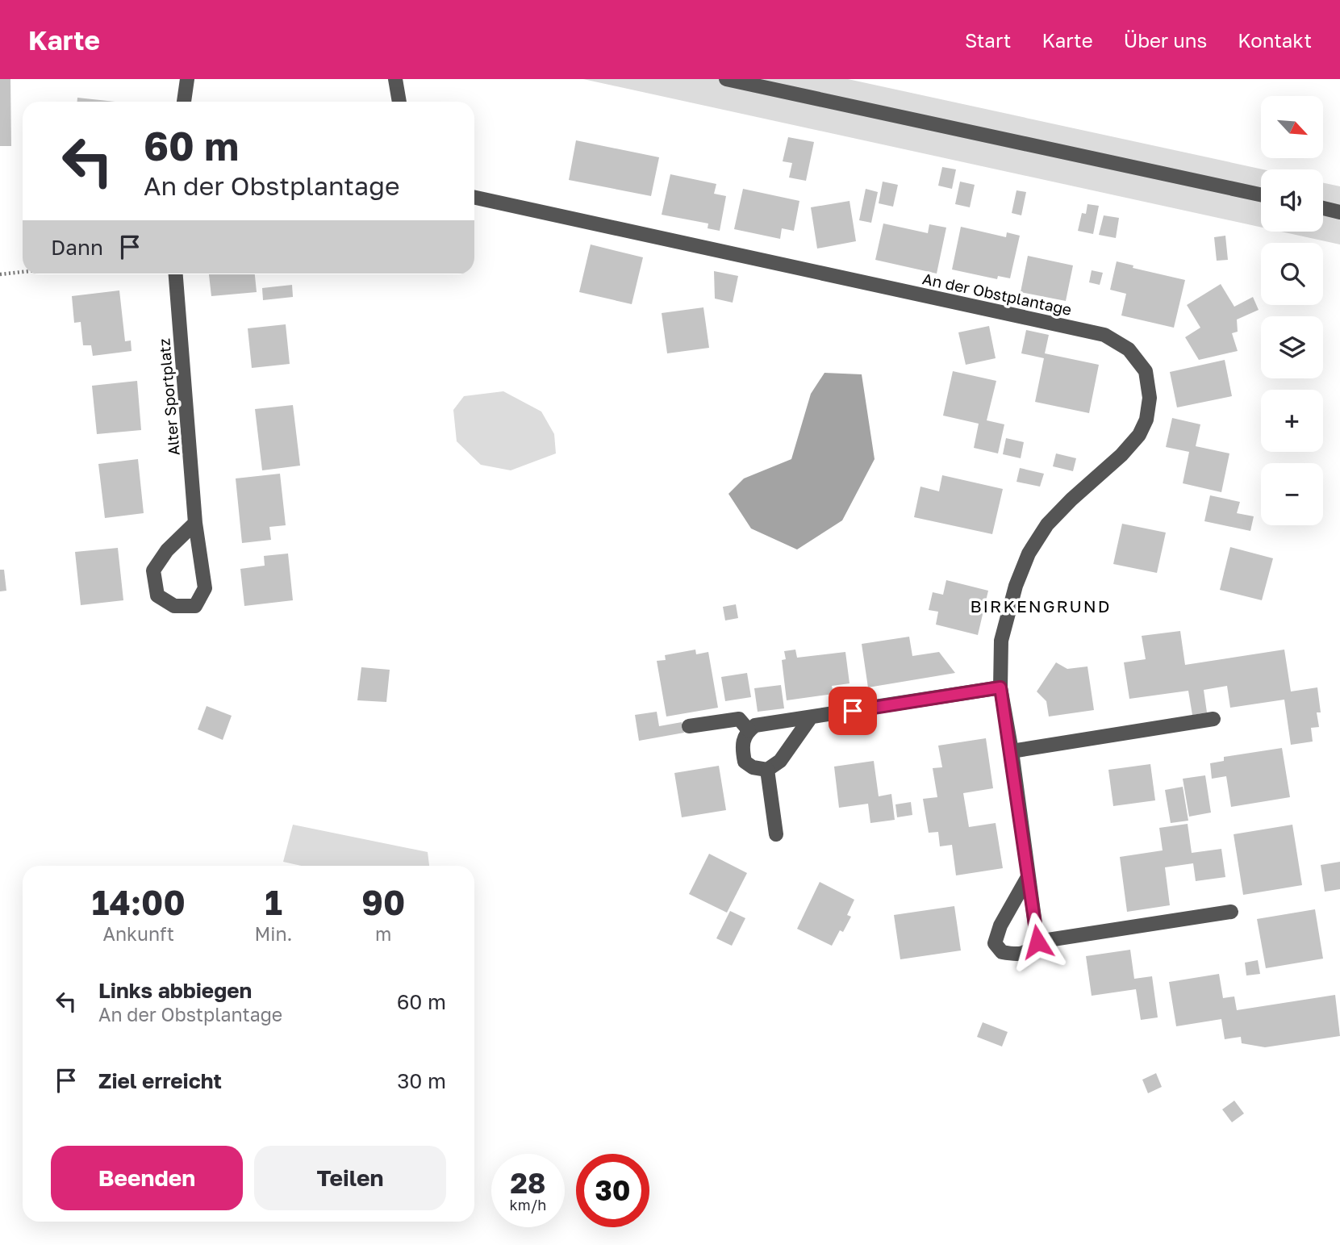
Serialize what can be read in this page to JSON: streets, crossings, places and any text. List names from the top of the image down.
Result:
{
  "streets": {
    "street": ["An der Obstplantage", "Alter Sportplatz"]
  },
  "districts": ["BIRKENGRUND"],
  "north": "bottom right",
  "page": {
    "header": "Karte",
    "nav": [
      "Start",
      "Karte",
      "Über uns",
      "Kontakt"
    ],
    "map_buttons": ["+", "−"],
    "turn": ["60 m", "An der Obstplantage"],
    "then": "Dann",
    "eta": [
      "14:00",
      "Ankunft",
      "1",
      "Min.",
      "90",
      "m"
    ],
    "list": [
      {
        "name": "Links abbiegen",
        "note": "An der Obstplantage",
        "value": "60 m"
      },
      {
        "name": "Ziel erreicht",
        "value": "30 m"
      }
    ],
    "buttons": ["Beenden", "Teilen"],
    "speed": "28 km/h",
    "limit": "30"
  }
}
